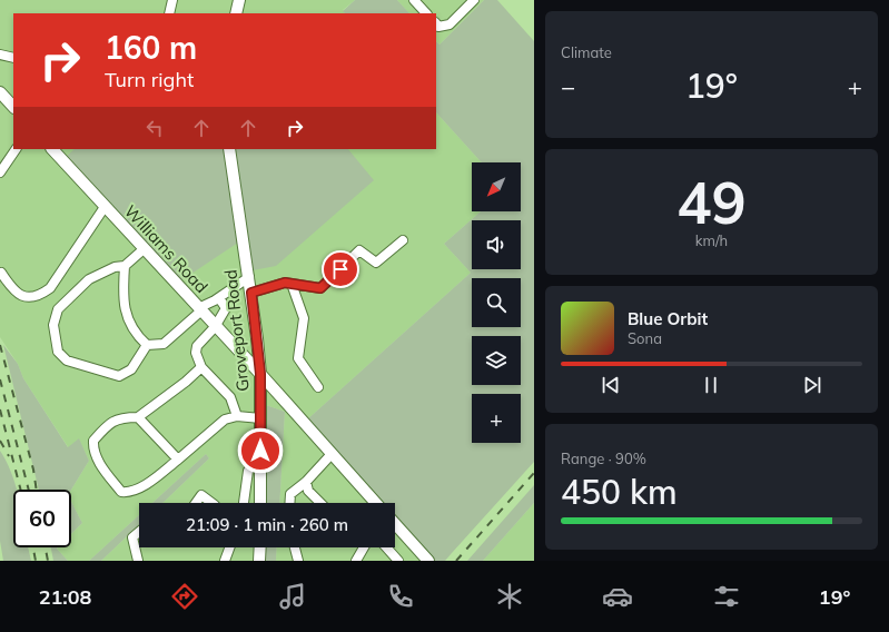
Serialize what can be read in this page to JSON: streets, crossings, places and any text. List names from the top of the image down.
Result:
{
  "streets": {
    "main road": ["Williams Road", "Groveport Road"]
  },
  "crossings": [
    ["Williams Road", "Groveport Road"]
  ],
  "north": "bottom left",
  "page": {
    "tile": [
      "Climate",
      ["49", "km/h"],
      ["Range · 90%", "450 km"]
    ],
    "turn": ["160 m", "Turn right"],
    "heat": ["−", "19°", "+"],
    "map_buttons": "+",
    "song": ["Blue Orbit", "Sona"],
    "limit": "60",
    "trip": "21:09 · 1 min · 260 m",
    "tabs": ["21:08", "19°"]
  }
}
